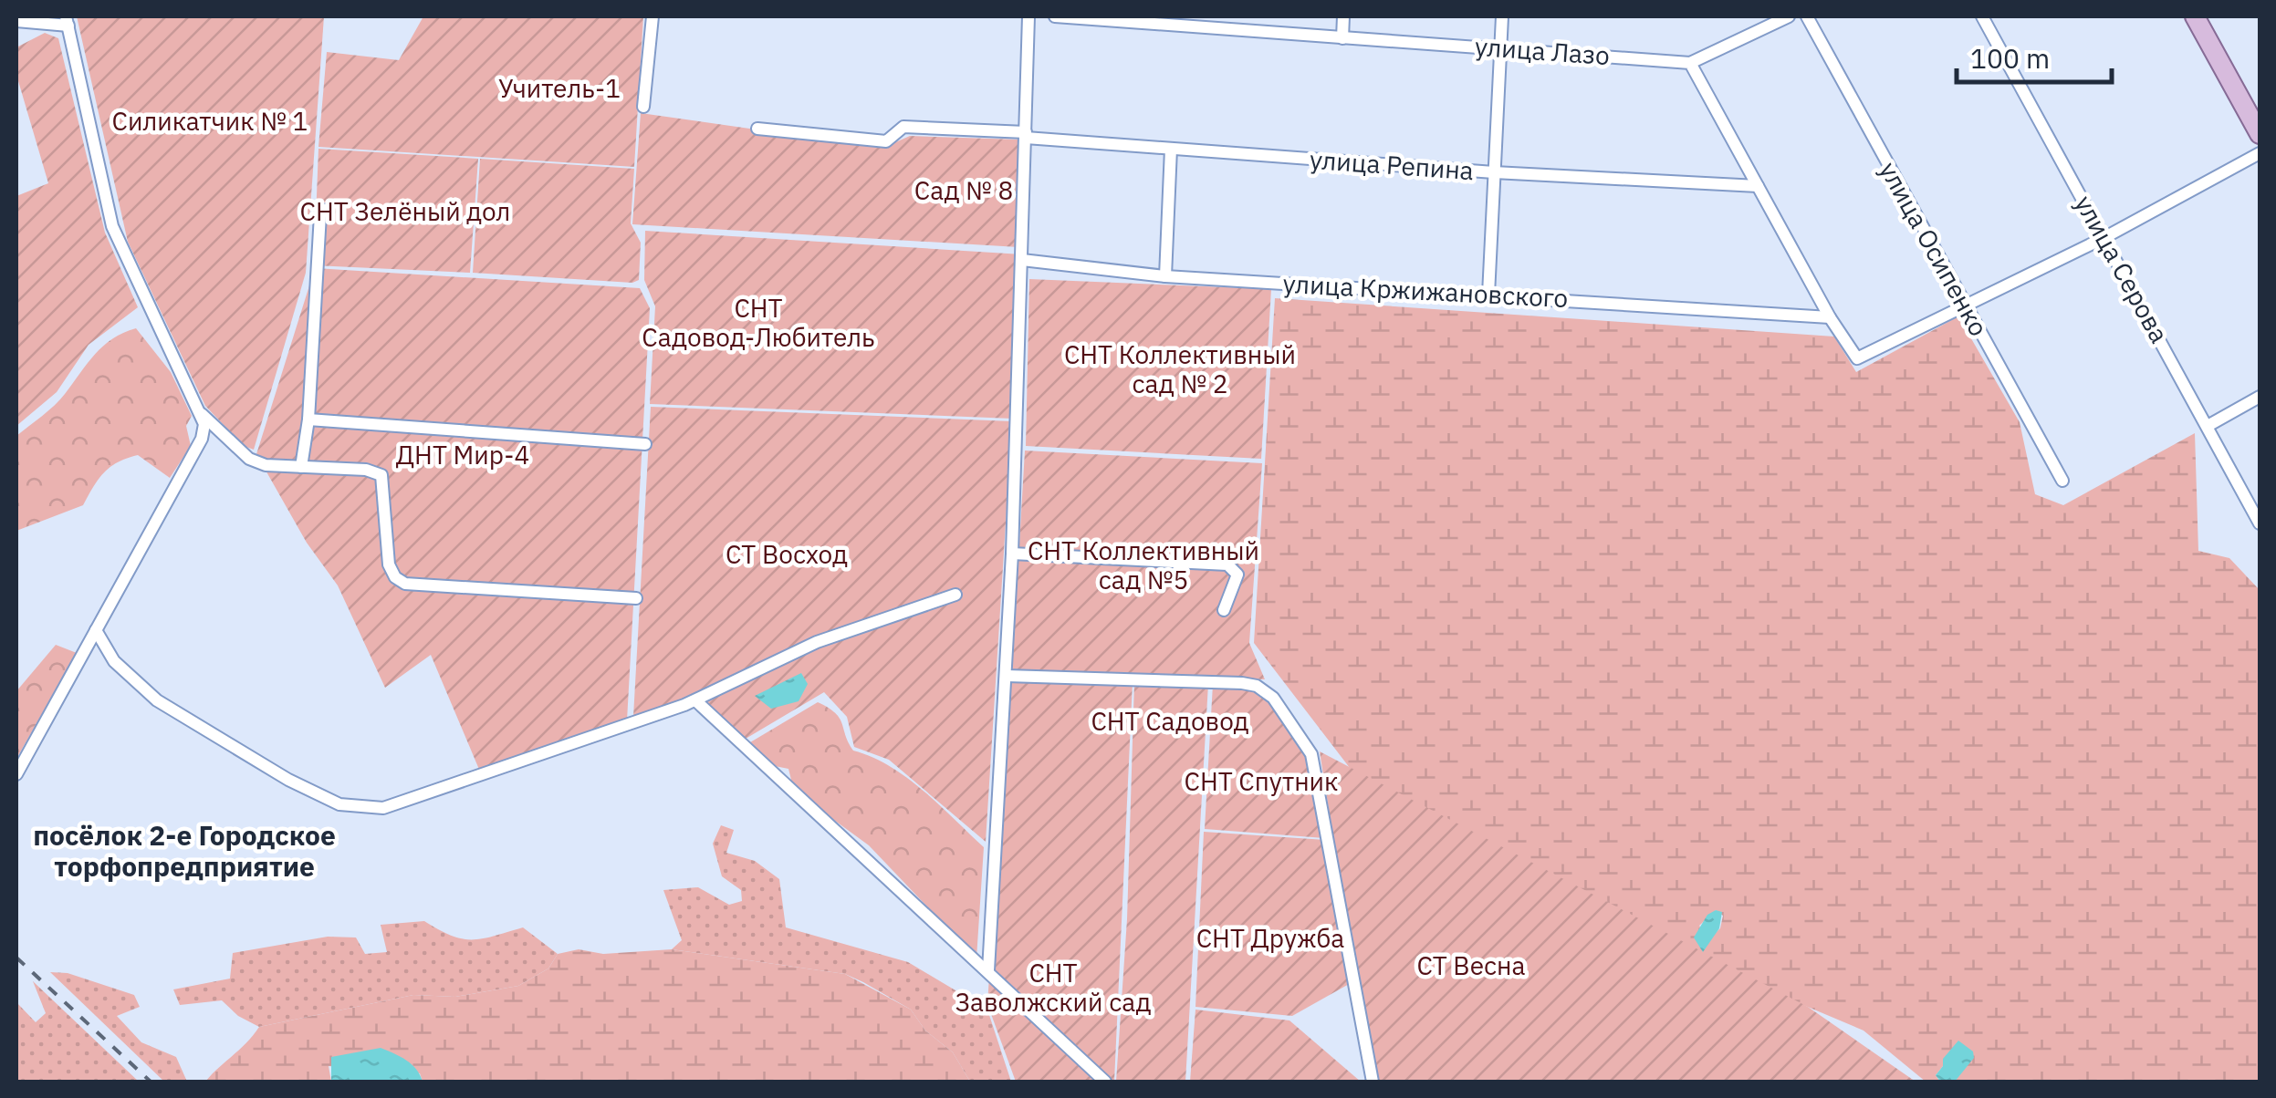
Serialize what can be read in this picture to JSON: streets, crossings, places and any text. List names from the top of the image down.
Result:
{
  "streets": {
    "street": [
      "улица Лазо",
      "улица Репина",
      "улица Осипенко",
      "улица Серова",
      "улица Кржижановского"
    ]
  },
  "districts": ["посёлок 2-е Городское торфопредприятие"],
  "parks": [
    "Учитель-1",
    "Силикатчик № 1",
    "Сад № 8",
    "СНТ Зелёный дол",
    "СНТ Садовод-Любитель",
    "СНТ Коллективный сад № 2",
    "ДНТ Мир-4",
    "СНТ Коллективный сад №5",
    "СТ Восход",
    "СНТ Садовод",
    "СНТ Спутник",
    "СНТ Дружба",
    "СТ Весна",
    "СНТ Заволжский сад"
  ],
  "scale_bar": "100 m"
}
